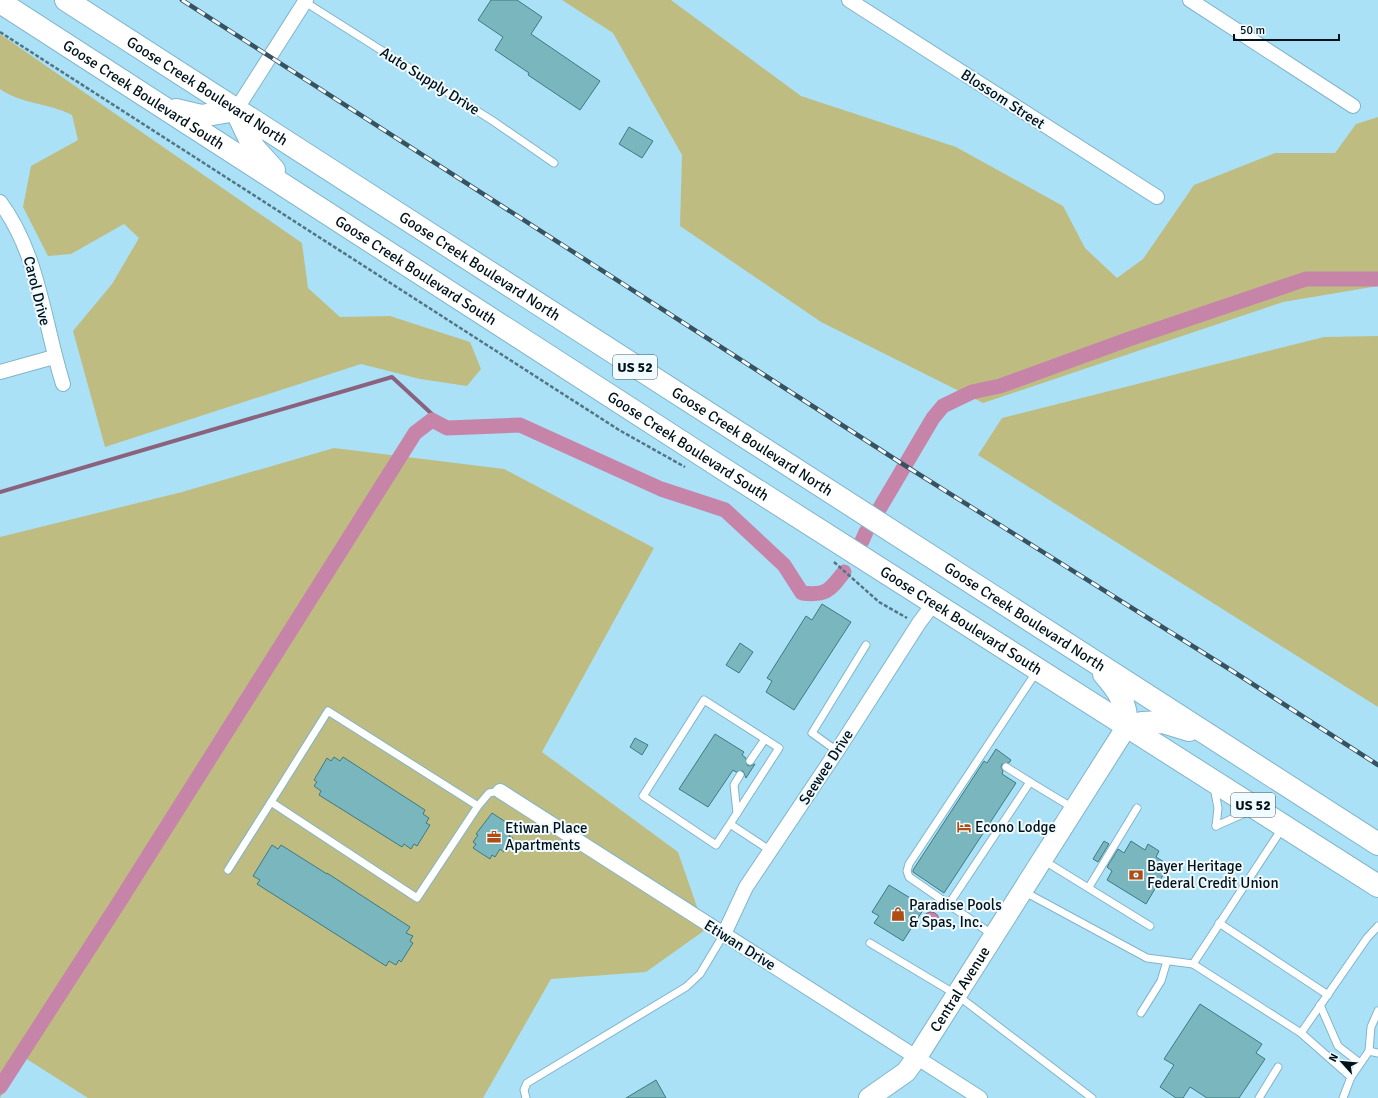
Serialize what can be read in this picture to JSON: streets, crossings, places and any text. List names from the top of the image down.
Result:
{
  "streets": {
    "highway": ["Goose Creek Boulevard North", "Goose Creek Boulevard South", "US 52"],
    "street": [
      "Blossom Street",
      "Carol Drive",
      "Seewee Drive",
      "Etiwan Drive",
      "Central Avenue"
    ],
    "lane": ["Auto Supply Drive"]
  },
  "crossings": [
    ["Goose Creek Boulevard South", "Seewee Drive"],
    ["Goose Creek Boulevard South", "Central Avenue"],
    ["Seewee Drive", "Etiwan Drive"],
    ["Etiwan Drive", "Central Avenue"]
  ],
  "places": {
    "hotel": ["Econo Lodge"],
    "office": ["Etiwan Place Apartments"],
    "bank": ["Bayer Heritage Federal Credit Union"],
    "shop": ["Paradise Pools & Spas, Inc."]
  },
  "scale_bar": "50 m",
  "north": "top left"
}
